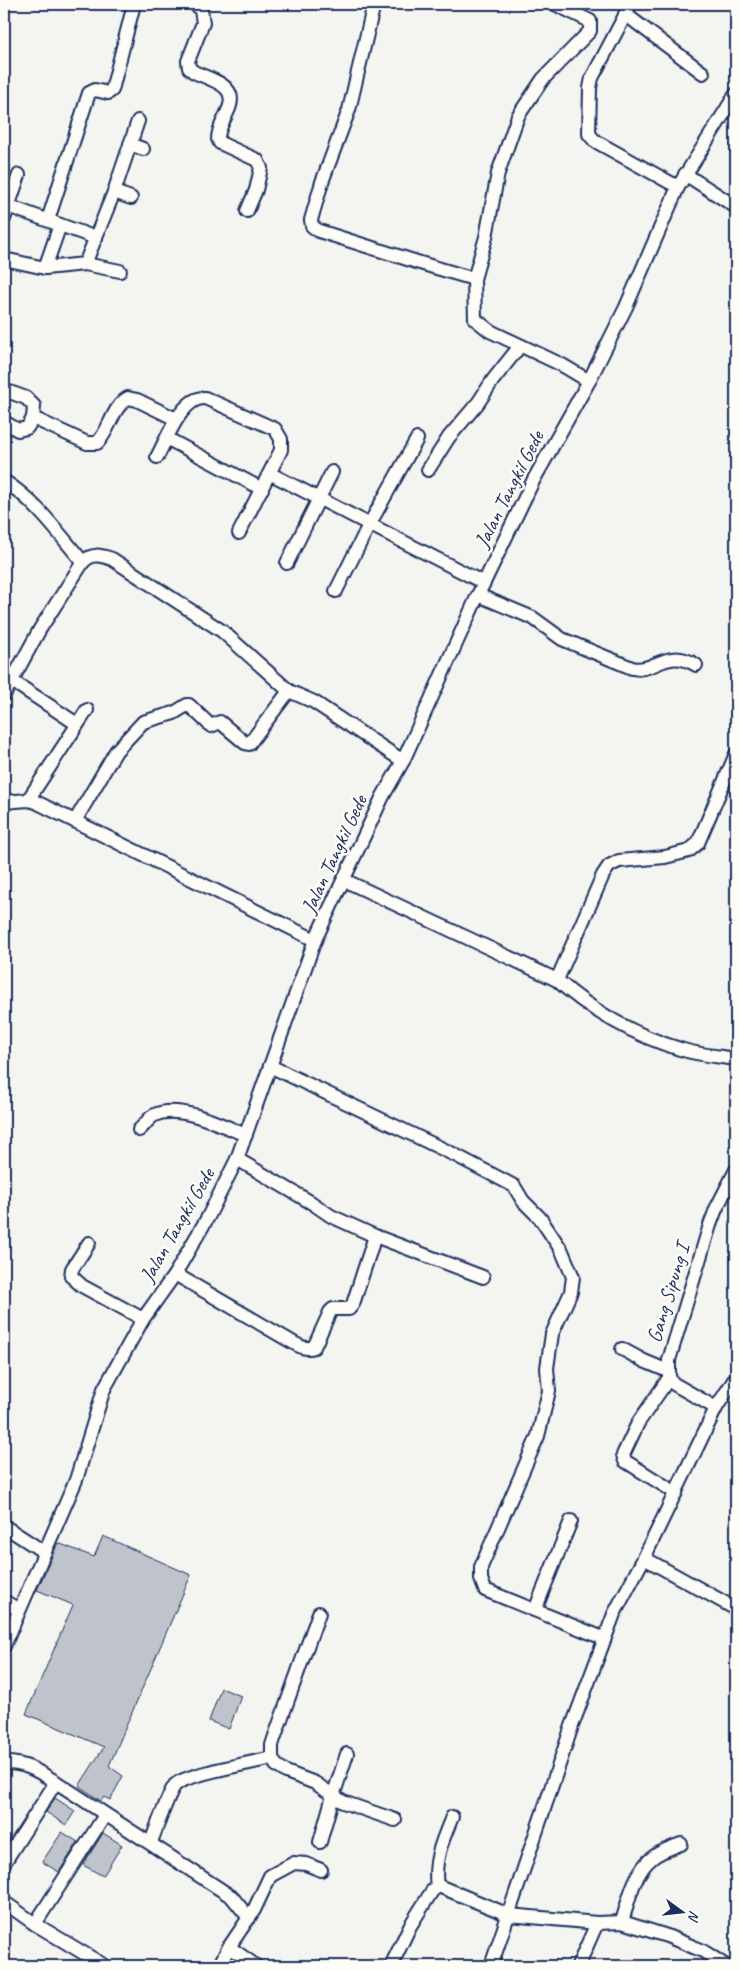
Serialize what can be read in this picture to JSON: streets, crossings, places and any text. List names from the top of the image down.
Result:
{
  "streets": {
    "street": ["Jalan Tangkil Gede", "Gang Sipung I"]
  },
  "north": "right"
}
